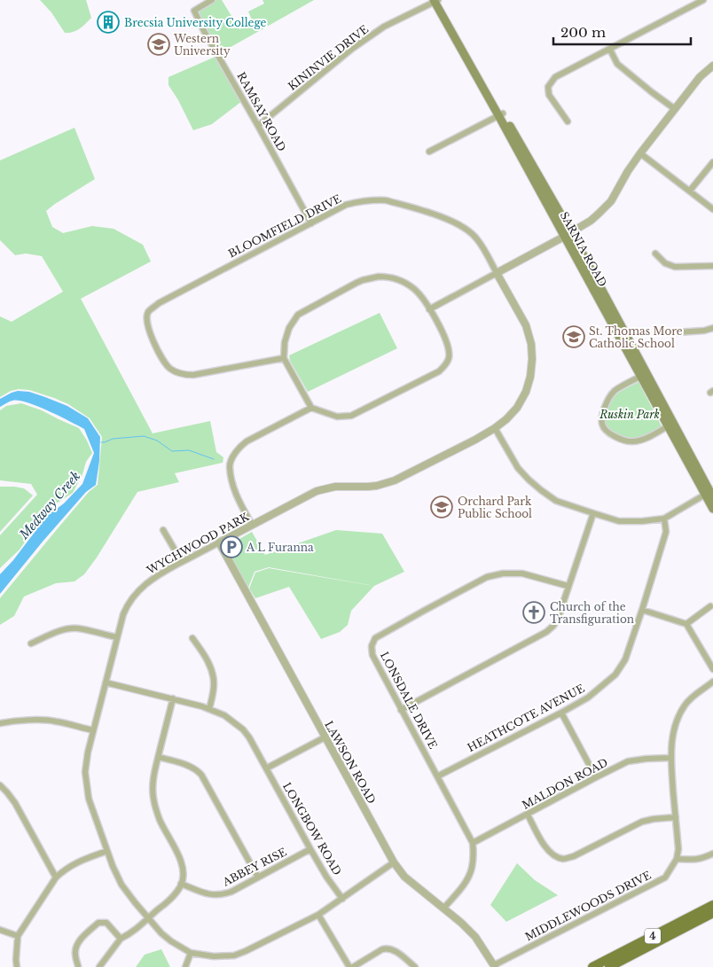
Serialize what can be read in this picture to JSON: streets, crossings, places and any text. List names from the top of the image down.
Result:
{
  "streets": {
    "main road": ["SARNIA ROAD", "4"],
    "street": [
      "KININVIE DRIVE",
      "RAMSAY ROAD",
      "BLOOMFIELD DRIVE",
      "WYCHWOOD PARK",
      "LONSDALE DRIVE",
      "HEATHCOTE AVENUE",
      "LAWSON ROAD",
      "MALDON ROAD",
      "LONGBOW ROAD",
      "ABBEY RISE",
      "MIDDLEWOODS DRIVE"
    ]
  },
  "crossings": [
    ["KININVIE DRIVE", "RAMSAY ROAD"],
    ["KININVIE DRIVE", "SARNIA ROAD"],
    ["RAMSAY ROAD", "BLOOMFIELD DRIVE"],
    ["BLOOMFIELD DRIVE", "WYCHWOOD PARK"],
    ["WYCHWOOD PARK", "LAWSON ROAD"],
    ["WYCHWOOD PARK", "LONGBOW ROAD"],
    ["LONSDALE DRIVE", "HEATHCOTE AVENUE"],
    ["LONSDALE DRIVE", "LAWSON ROAD"],
    ["LONSDALE DRIVE", "MALDON ROAD"],
    ["LAWSON ROAD", "MIDDLEWOODS DRIVE"],
    ["LONGBOW ROAD", "ABBEY RISE"]
  ],
  "water": ["Medway Creek"],
  "parks": ["Ruskin Park"],
  "places": {
    "building": ["Brecsia University College"],
    "school or university": ["Western University", "St. Thomas More Catholic School", "Orchard Park Public School"],
    "parking": ["A L Furanna"],
    "church": ["Church of the Transfiguration"]
  },
  "scale_bar": "200 m"
}
